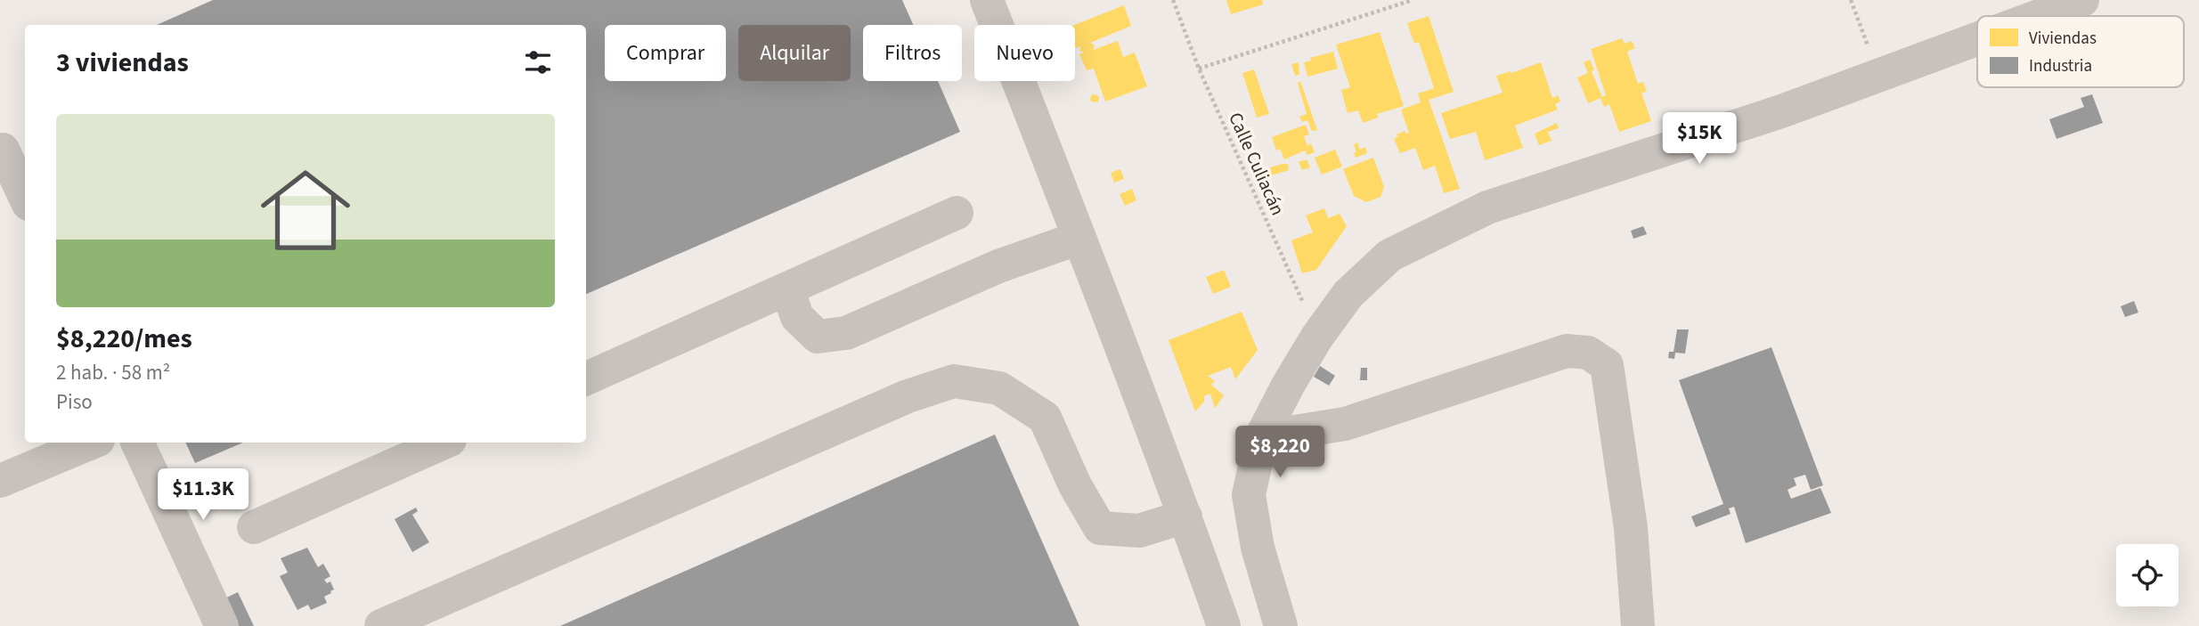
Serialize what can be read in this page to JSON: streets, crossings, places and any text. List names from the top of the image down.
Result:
{
  "streets": {
    "path": ["Calle Culiacán"]
  },
  "legend": ["Viviendas", "Industria"],
  "page": {
    "chip": [
      "Comprar",
      "Alquilar",
      "Filtros",
      "Nuevo"
    ],
    "heading": "3 viviendas",
    "list": [
      {
        "name": "$8,220/mes",
        "note": "2 hab. · 58 m² · Piso"
      }
    ],
    "price": ["$15K", "$8,220", "$11.3K"]
  }
}
